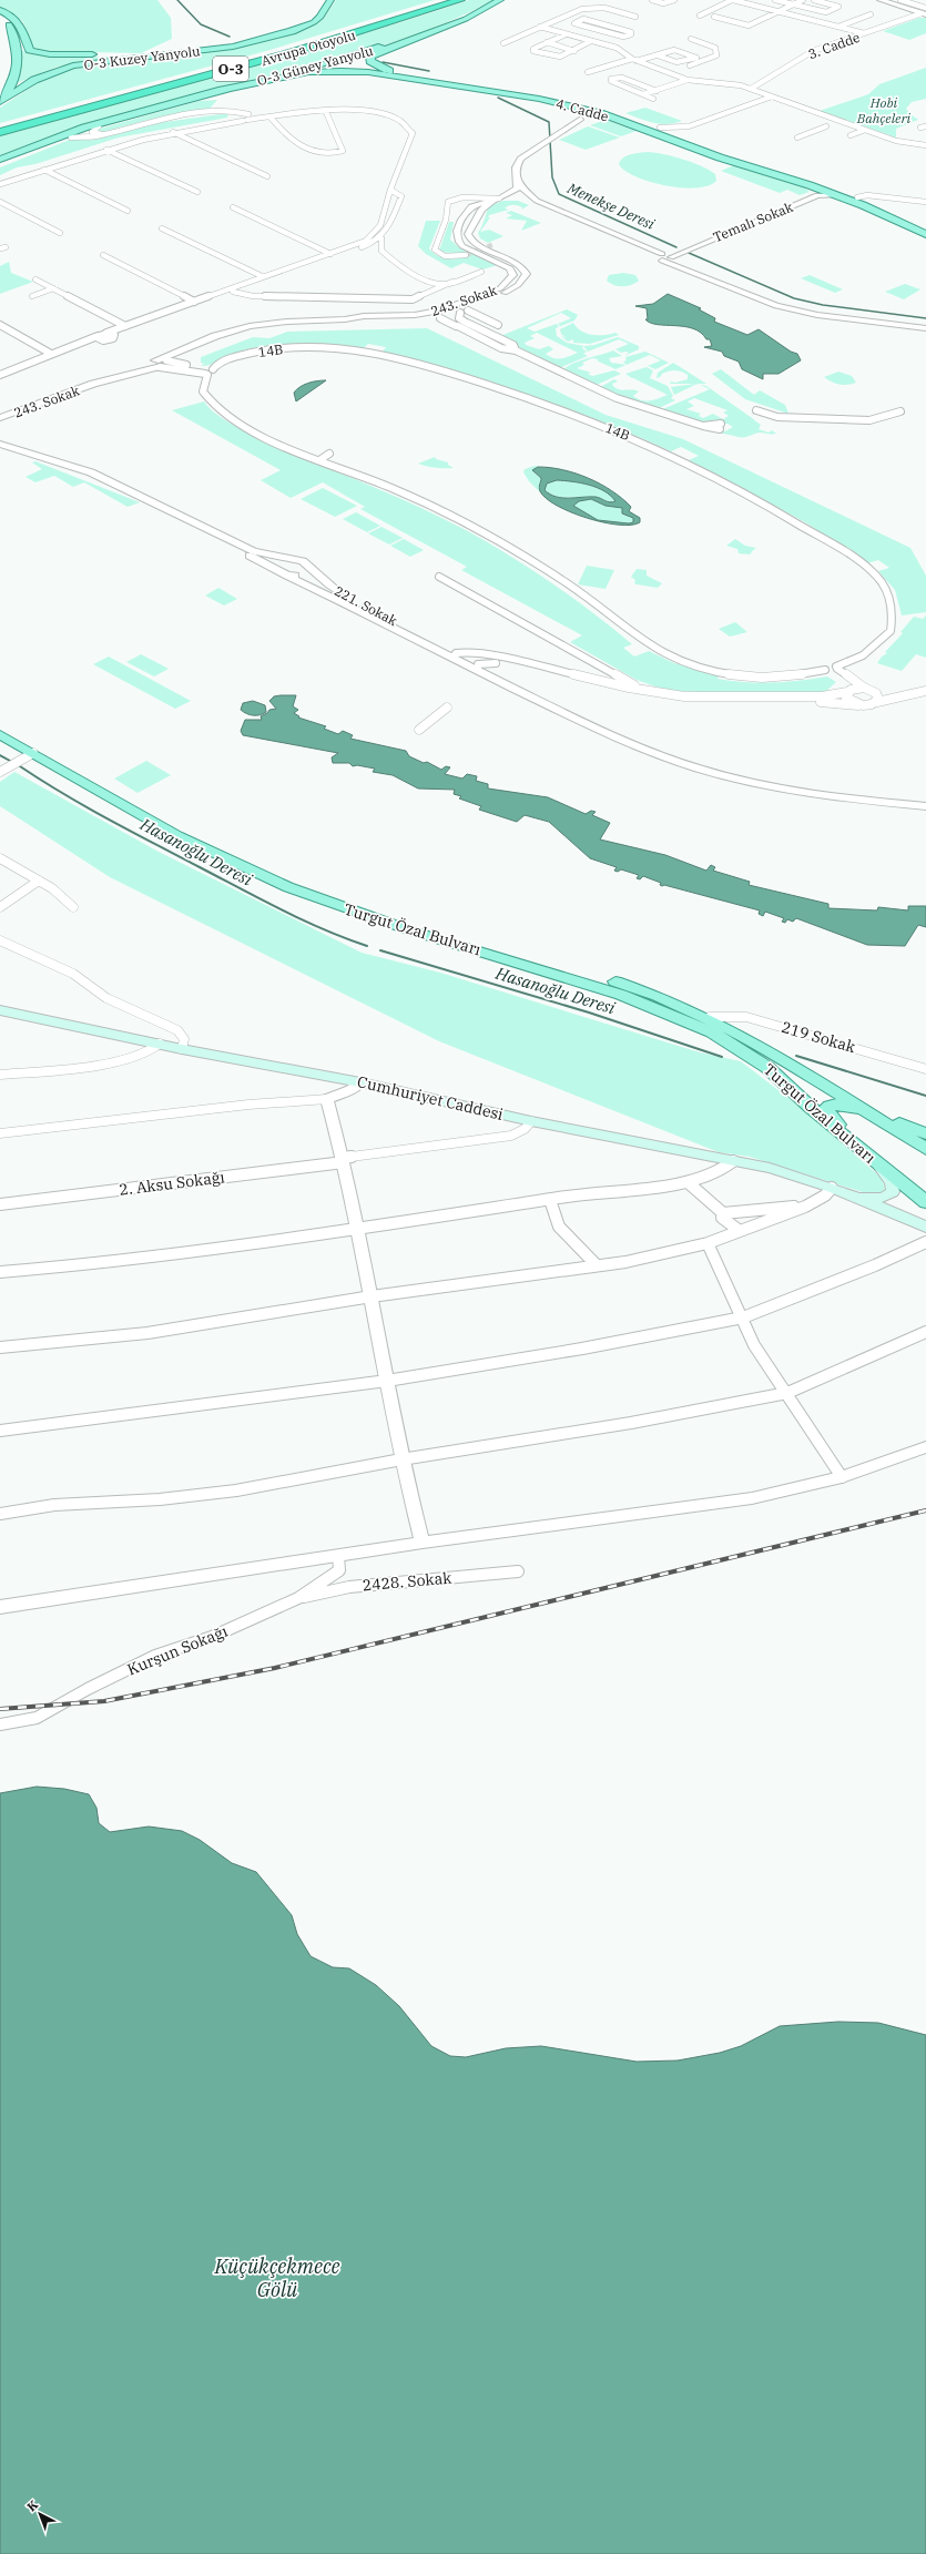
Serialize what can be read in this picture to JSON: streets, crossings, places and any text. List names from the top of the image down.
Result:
{
  "streets": {
    "highway": ["Avrupa Otoyolu", "O-3"],
    "main road": [
      "O-3 Kuzey Yanyolu",
      "O-3 Güney Yanyolu",
      "4. Cadde",
      "Turgut Özal Bulvarı",
      "Cumhuriyet Caddesi"
    ],
    "street": [
      "3. Cadde",
      "Temalı Sokak",
      "243. Sokak",
      "14B",
      "221. Sokak",
      "219 Sokak",
      "2. Aksu Sokağı",
      "2428. Sokak",
      "Kurşun Sokağı"
    ]
  },
  "crossings": [
    ["O-3 Güney Yanyolu", "4. Cadde"],
    ["4. Cadde", "Temalı Sokak"],
    ["Turgut Özal Bulvarı", "219 Sokak"],
    ["Cumhuriyet Caddesi", "2. Aksu Sokağı"],
    ["2428. Sokak", "Kurşun Sokağı"]
  ],
  "water": ["Menekşe Deresi", "Hasanoğlu Deresi", "Küçükçekmece Gölü"],
  "parks": ["Hobi Bahçeleri"],
  "north": "top left"
}
